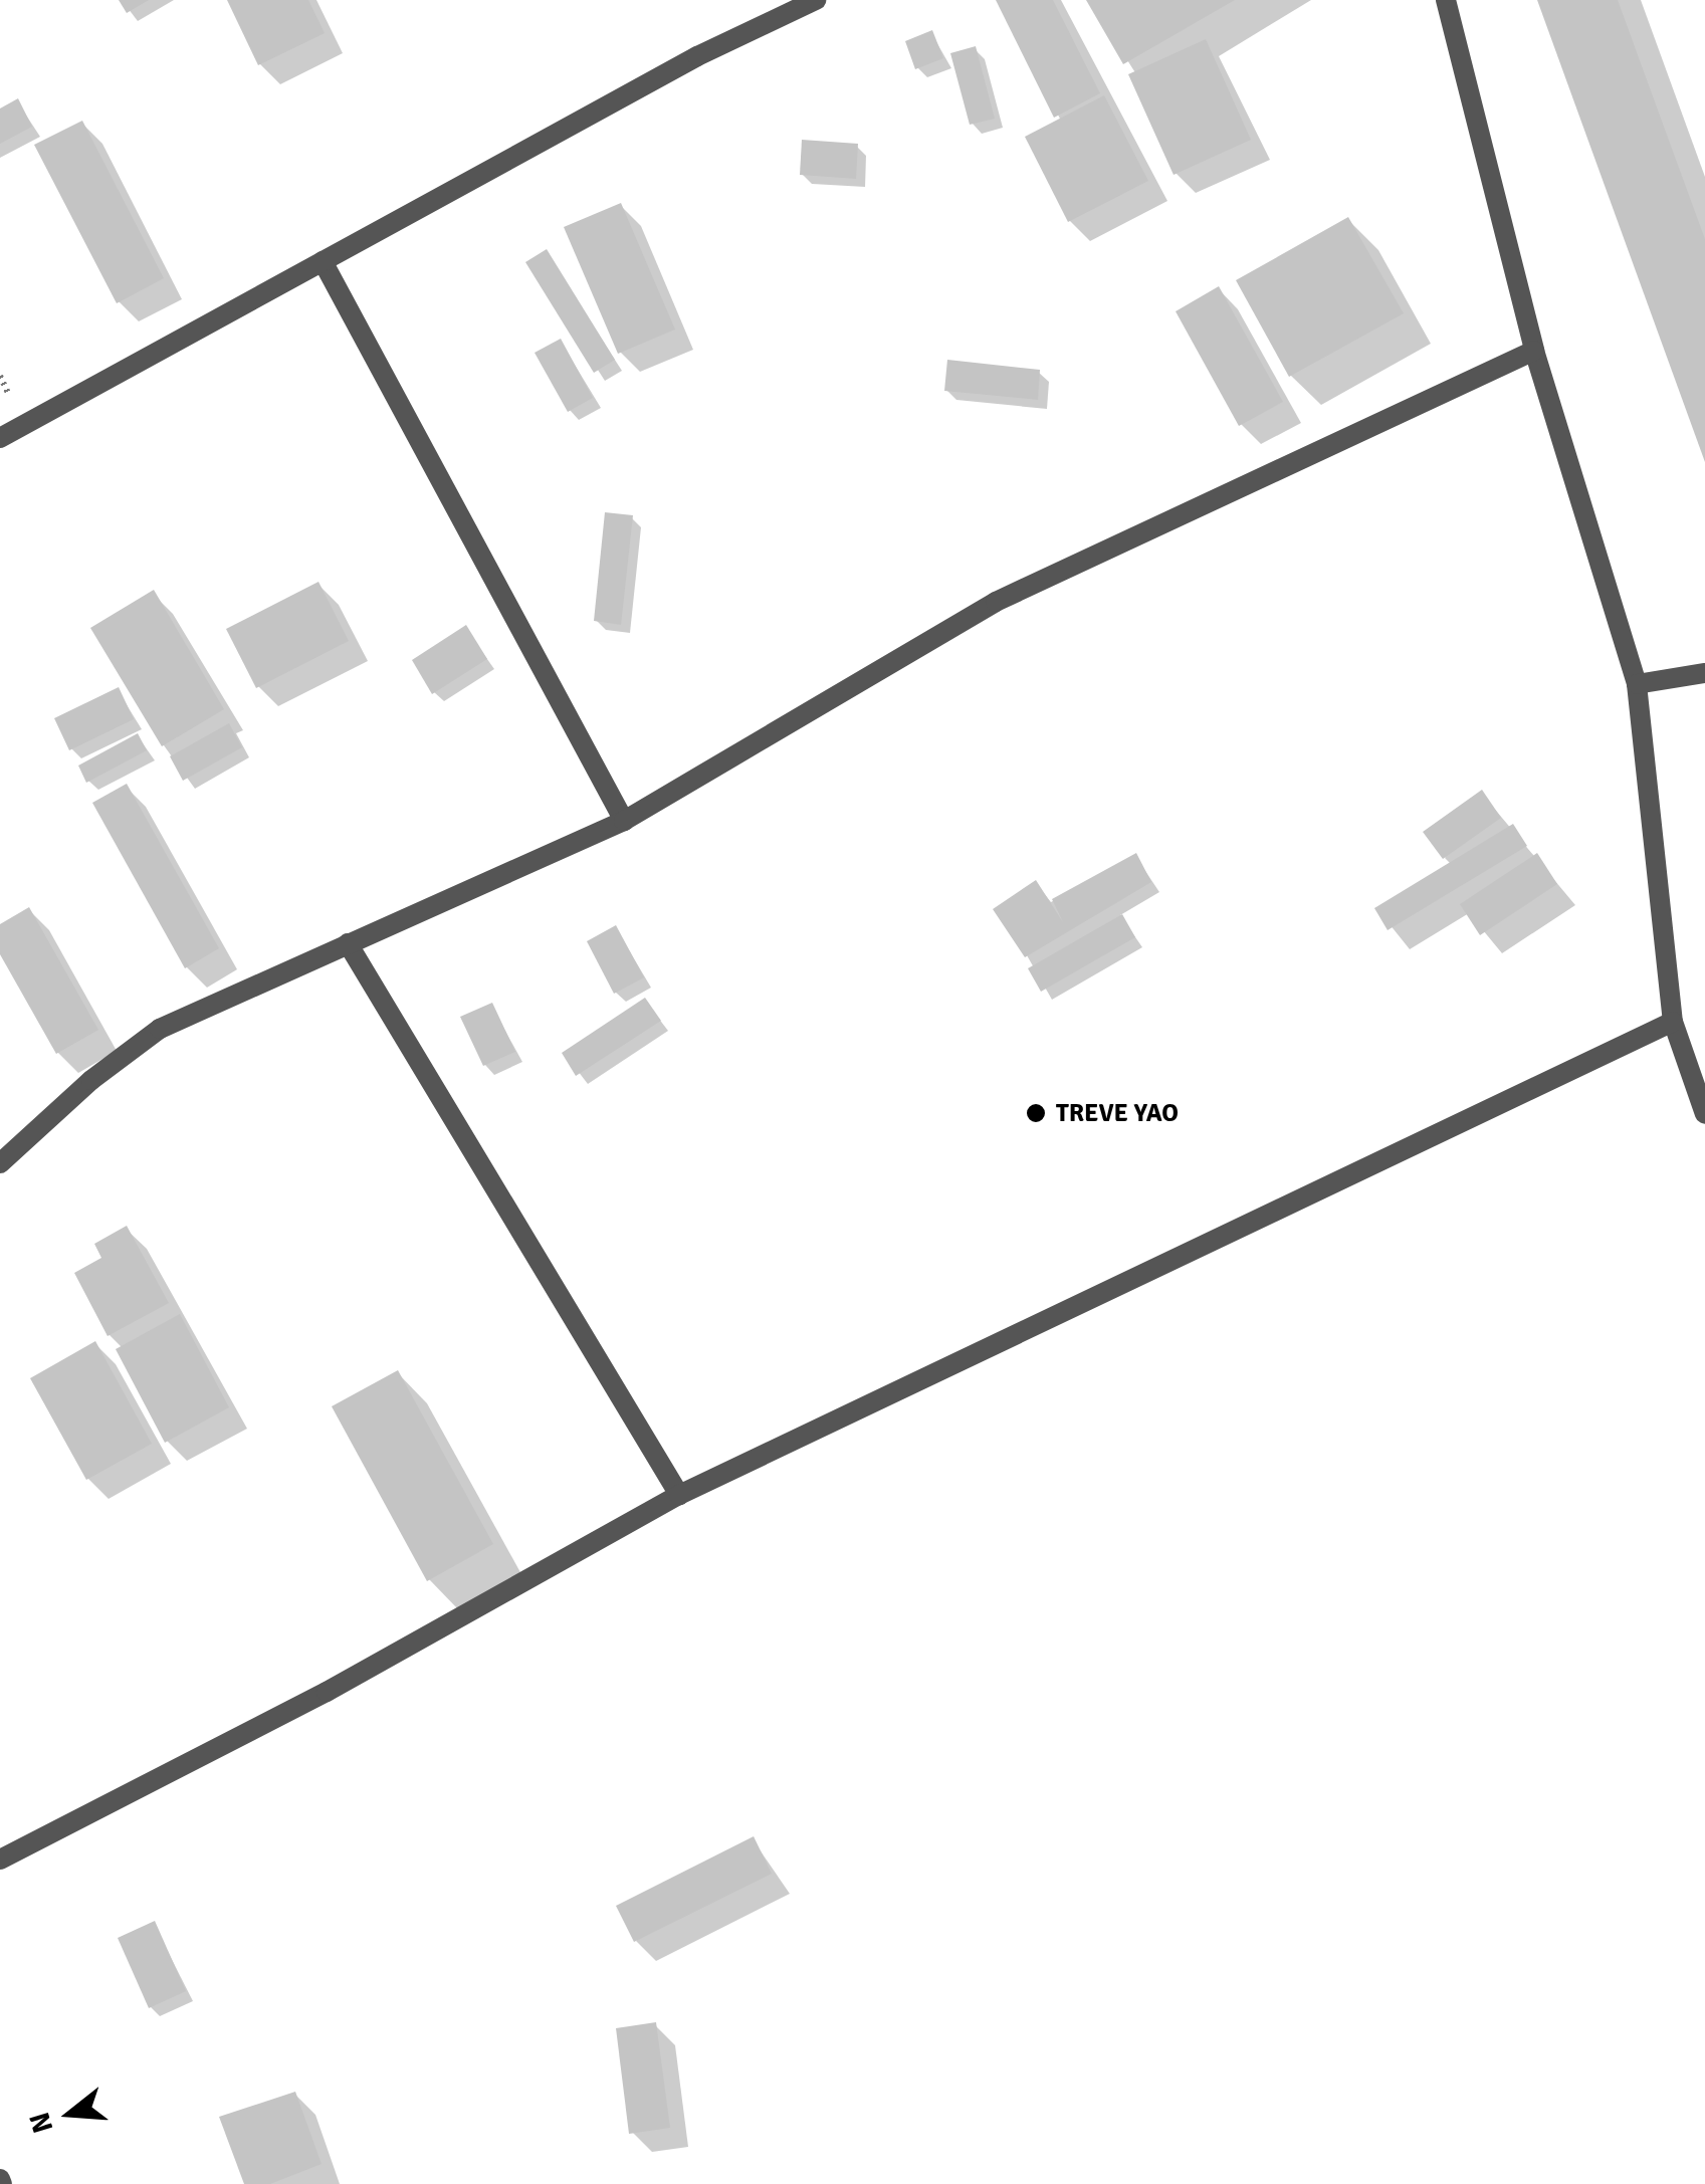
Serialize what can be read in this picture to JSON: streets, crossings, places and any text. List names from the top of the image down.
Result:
{
  "places": ["TREVE YAO"],
  "north": "left"
}
